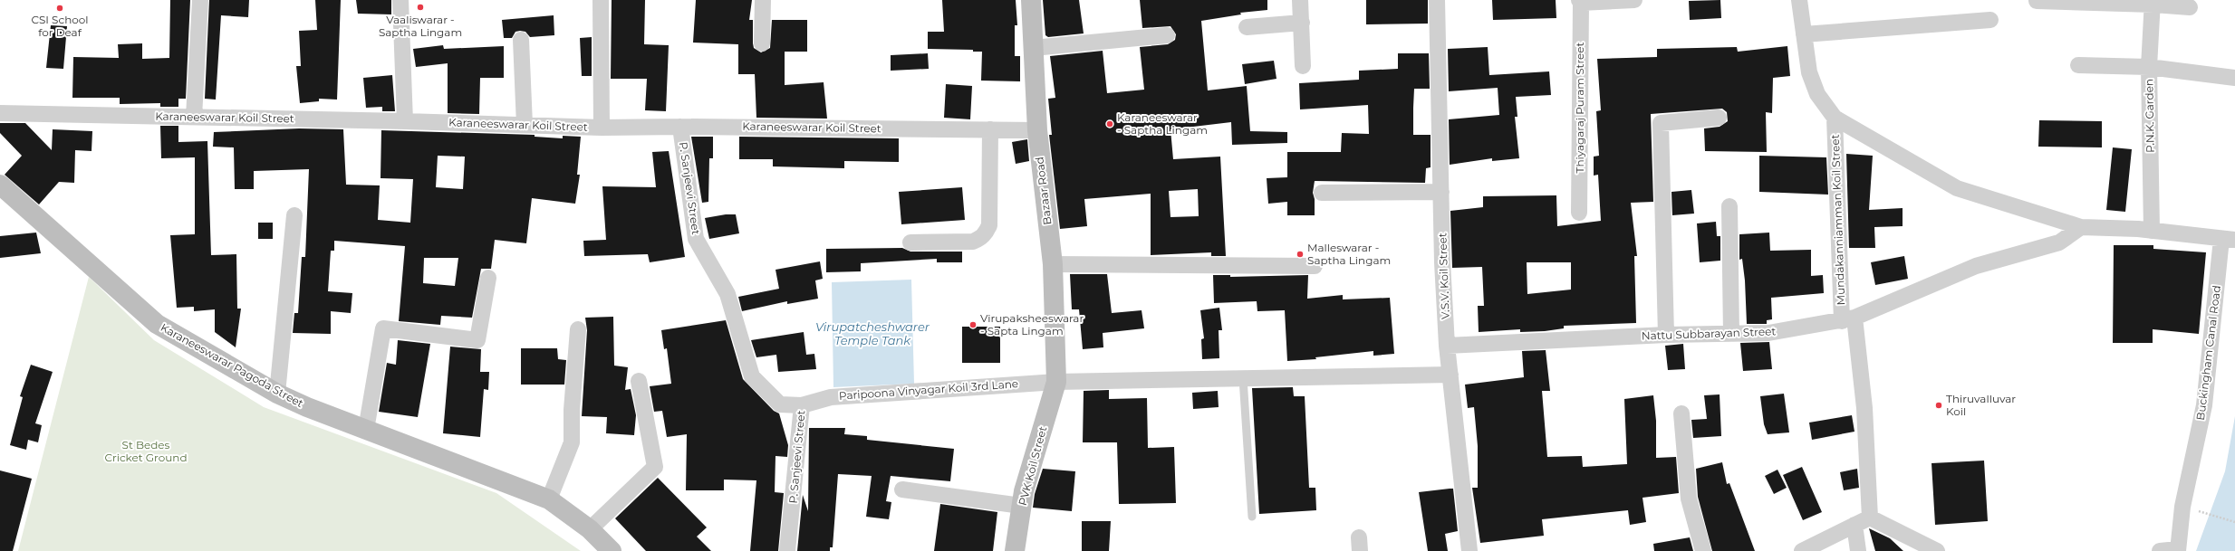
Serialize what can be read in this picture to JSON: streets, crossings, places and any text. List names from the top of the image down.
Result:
{
  "streets": {
    "street": [
      "Thiyagaraj Puram Street",
      "P.N.K. Garden",
      "Karaneeswarar Koil Street",
      "P. Sanjeevi Street",
      "Bazaar Road",
      "Mundakanniamman Koil Street",
      "V.S.V. Koil Street",
      "Nattu Subbarayan Street",
      "Buckingham Canal Road",
      "Karaneeswarar Pagoda Street",
      "Paripoona Vinyagar Koil 3rd Lane",
      "PVK Koil Street"
    ]
  },
  "crossings": [
    ["P.N.K. Garden", "Mundakanniamman Koil Street"],
    ["Karaneeswarar Koil Street", "P. Sanjeevi Street"],
    ["Karaneeswarar Koil Street", "Bazaar Road"],
    ["P. Sanjeevi Street", "Paripoona Vinyagar Koil 3rd Lane"],
    ["Bazaar Road", "Paripoona Vinyagar Koil 3rd Lane"],
    ["Bazaar Road", "PVK Koil Street"],
    ["Mundakanniamman Koil Street", "Nattu Subbarayan Street"],
    ["Mundakanniamman Koil Street", "Buckingham Canal Road"],
    ["V.S.V. Koil Street", "Nattu Subbarayan Street"],
    ["V.S.V. Koil Street", "Paripoona Vinyagar Koil 3rd Lane"],
    ["Paripoona Vinyagar Koil 3rd Lane", "PVK Koil Street"]
  ],
  "water": ["Virupatcheshwarer Temple Tank"],
  "parks": ["St Bedes Cricket Ground"],
  "places": [
    "Vaaliswarar - Saptha Lingam",
    "CSI School for Deaf",
    "Karaneeswarar - Saptha Lingam",
    "Malleswarar - Saptha Lingam",
    "Virupaksheeswarar - Sapta Lingam",
    "Thiruvalluvar Koil"
  ]
}
